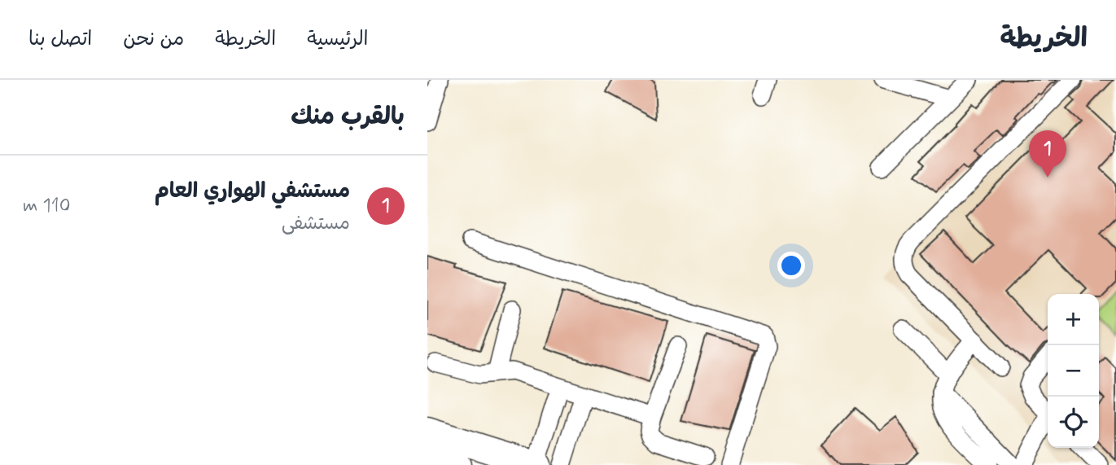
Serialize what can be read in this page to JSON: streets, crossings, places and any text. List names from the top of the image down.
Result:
{
  "page": {
    "header": "الخريطة",
    "nav": [
      "الرئيسية",
      "الخريطة",
      "من نحن",
      "اتصل بنا"
    ],
    "heading": "بالقرب منك",
    "pins": "1",
    "list": [
      {
        "mark": "1",
        "name": "مستشفي الهواري العام",
        "note": "مستشفى",
        "value": "110 m"
      }
    ],
    "map_buttons": ["+", "−"]
  }
}
